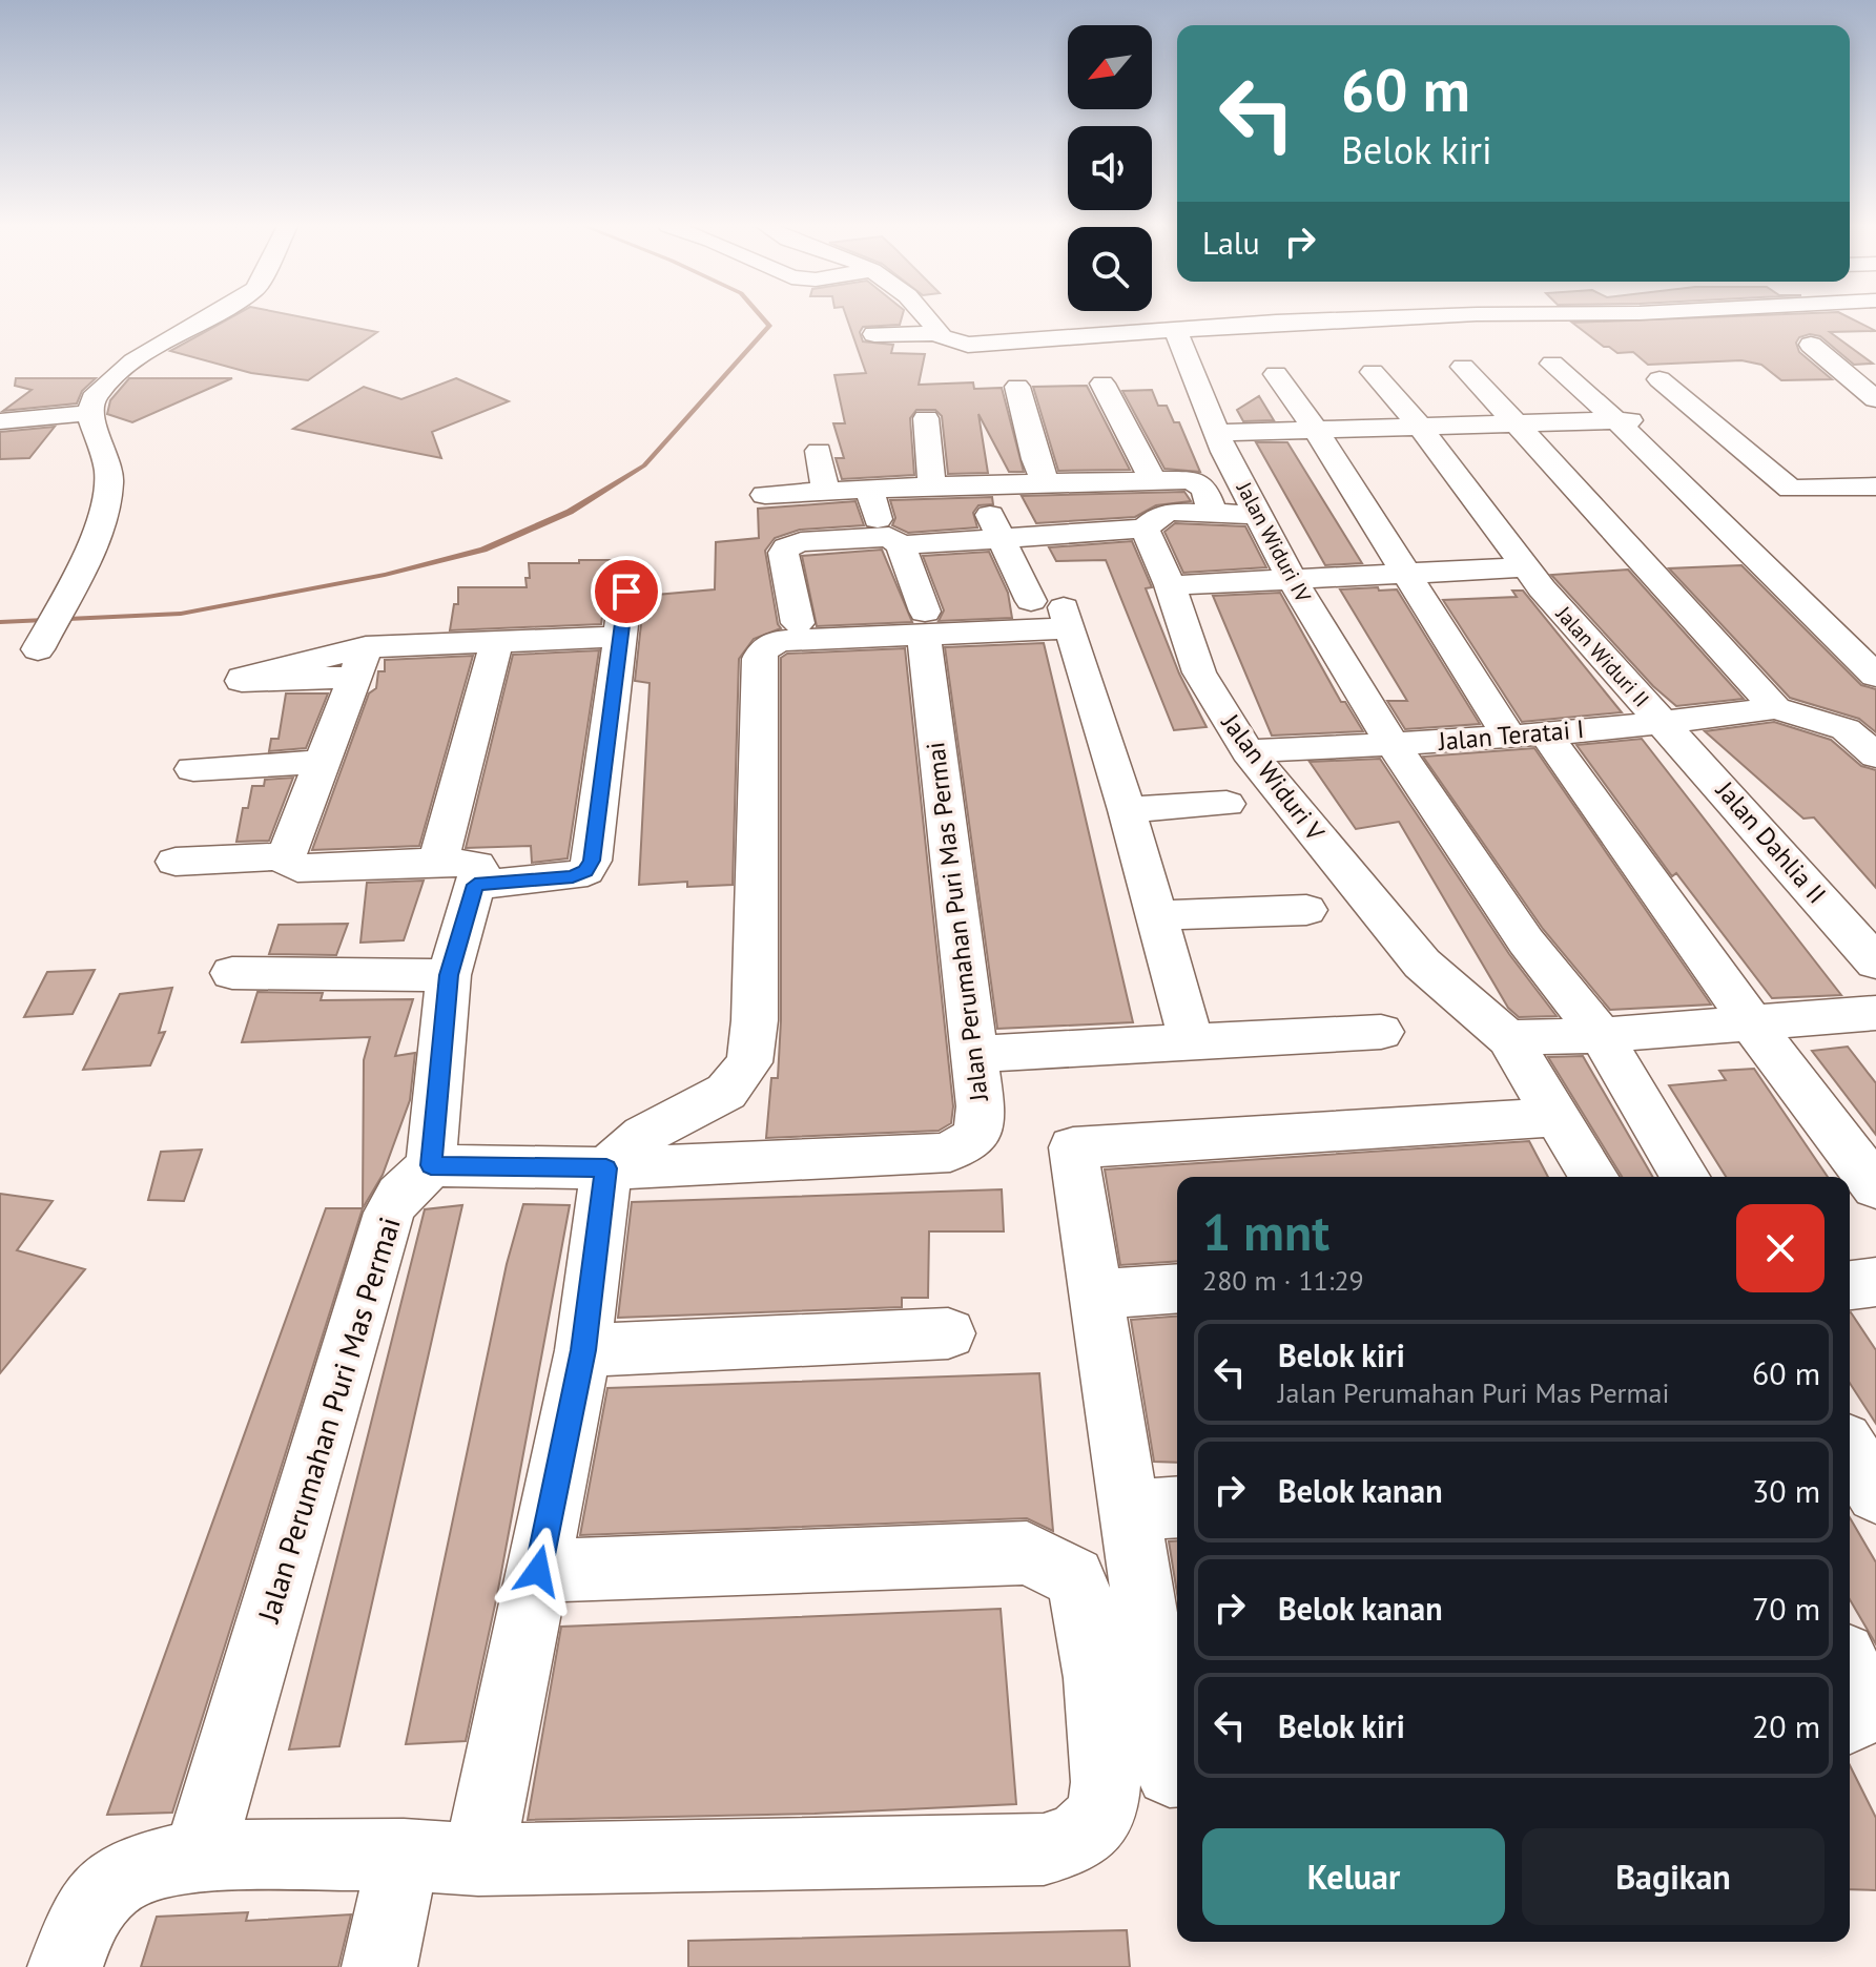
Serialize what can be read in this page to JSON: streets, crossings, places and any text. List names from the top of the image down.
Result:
{
  "streets": {
    "street": [
      "Jalan Widuri IV",
      "Jalan Widuri II",
      "Jalan Teratai I",
      "Jalan Widuri V",
      "Jalan Dahlia II",
      "Jalan Perumahan Puri Mas Permai"
    ]
  },
  "crossings": [
    ["Jalan Widuri IV", "Jalan Teratai I"],
    ["Jalan Widuri II", "Jalan Teratai I"],
    ["Jalan Widuri II", "Jalan Dahlia II"],
    ["Jalan Teratai I", "Jalan Widuri V"],
    ["Jalan Teratai I", "Jalan Dahlia II"]
  ],
  "north": "bottom left",
  "page": {
    "turn": ["60 m", "Belok kiri"],
    "then": "Lalu",
    "heading": ["1 mnt", "280 m · 11:29"],
    "list": [
      {
        "name": "Belok kiri",
        "note": "Jalan Perumahan Puri Mas Permai",
        "value": "60 m"
      },
      {
        "name": "Belok kanan",
        "value": "30 m"
      },
      {
        "name": "Belok kanan",
        "value": "70 m"
      },
      {
        "name": "Belok kiri",
        "value": "20 m"
      }
    ],
    "buttons": ["Keluar", "Bagikan"]
  }
}
